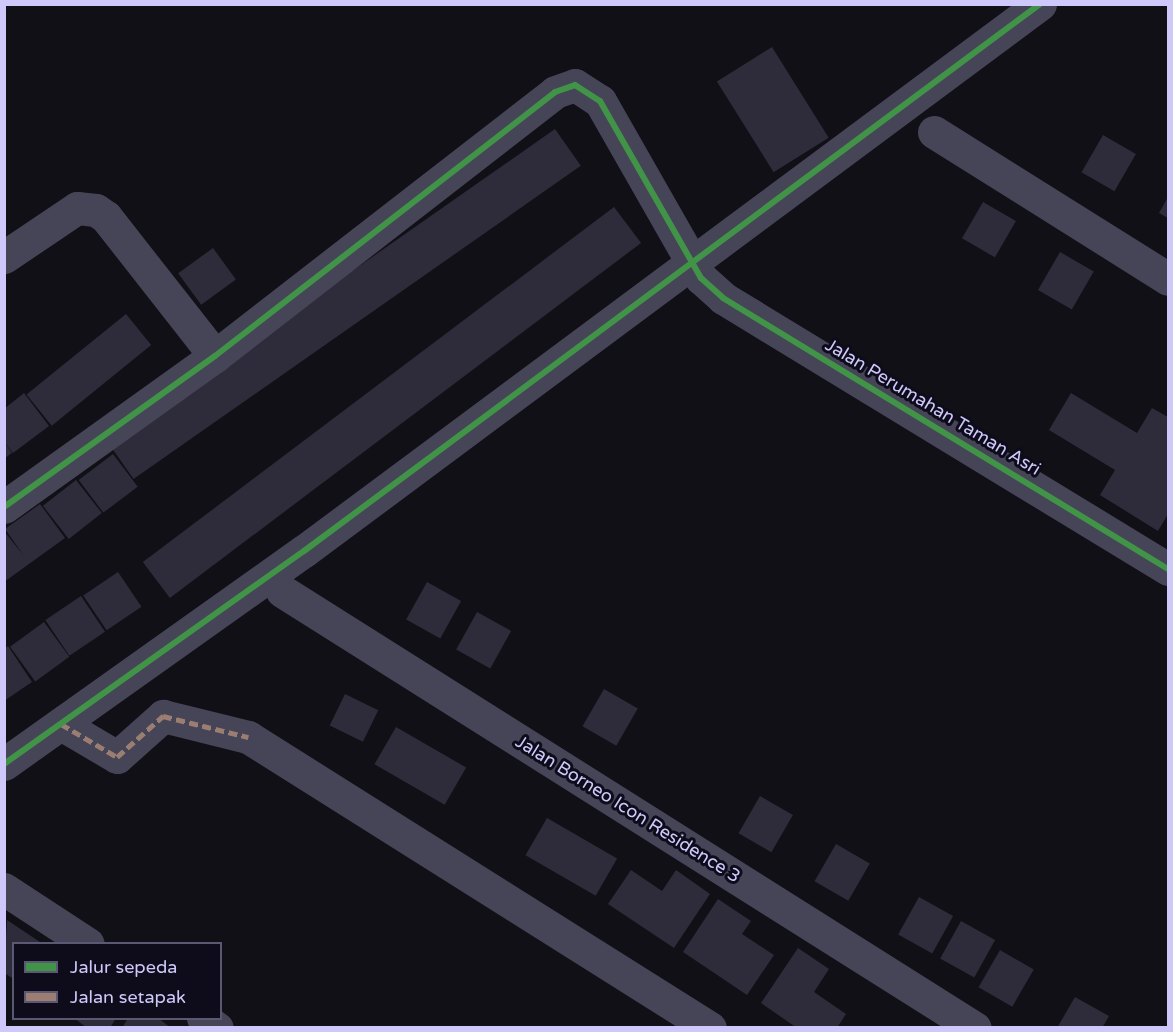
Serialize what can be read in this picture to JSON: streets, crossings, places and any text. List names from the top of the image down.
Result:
{
  "streets": {
    "street": ["Jalan Perumahan Taman Asri", "Jalan Borneo Icon Residence 3"]
  },
  "legend": ["Jalur sepeda", "Jalan setapak"]
}
